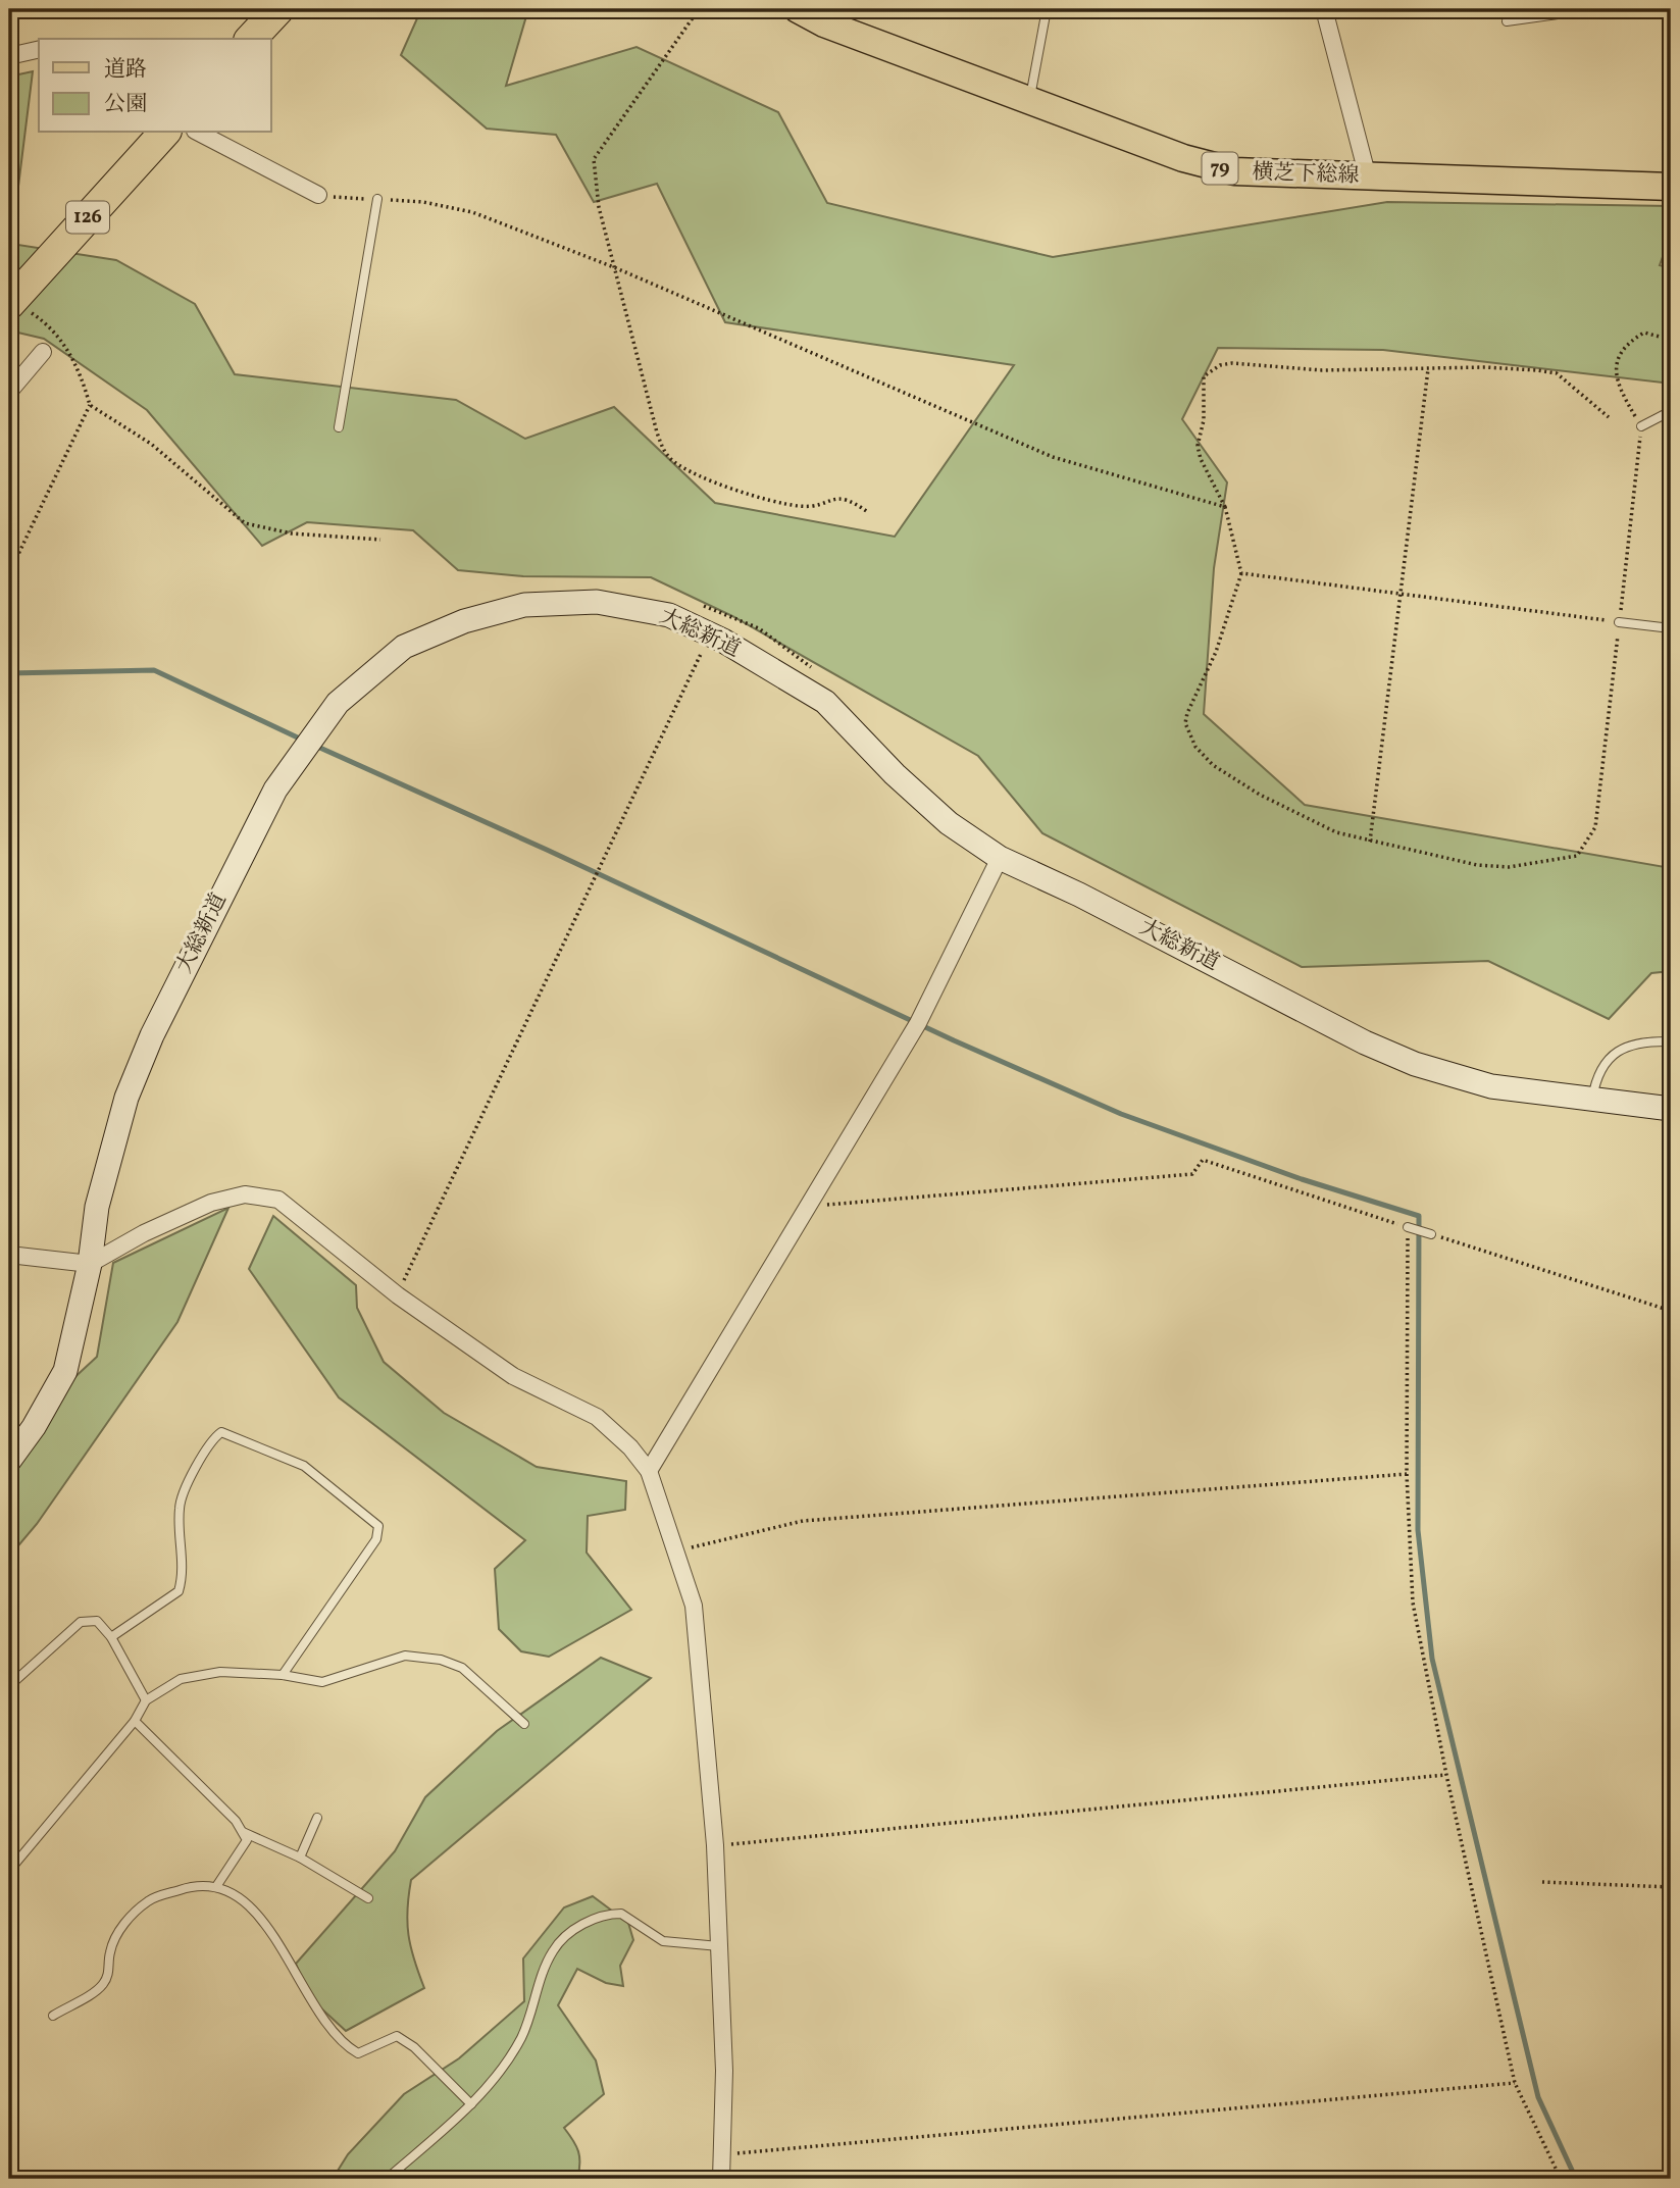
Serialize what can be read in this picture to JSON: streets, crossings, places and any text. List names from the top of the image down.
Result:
{
  "streets": {
    "highway": ["126"],
    "main road": ["79", "横芝下総線"],
    "street": ["大総新道"]
  },
  "legend": ["道路", "公園"]
}
